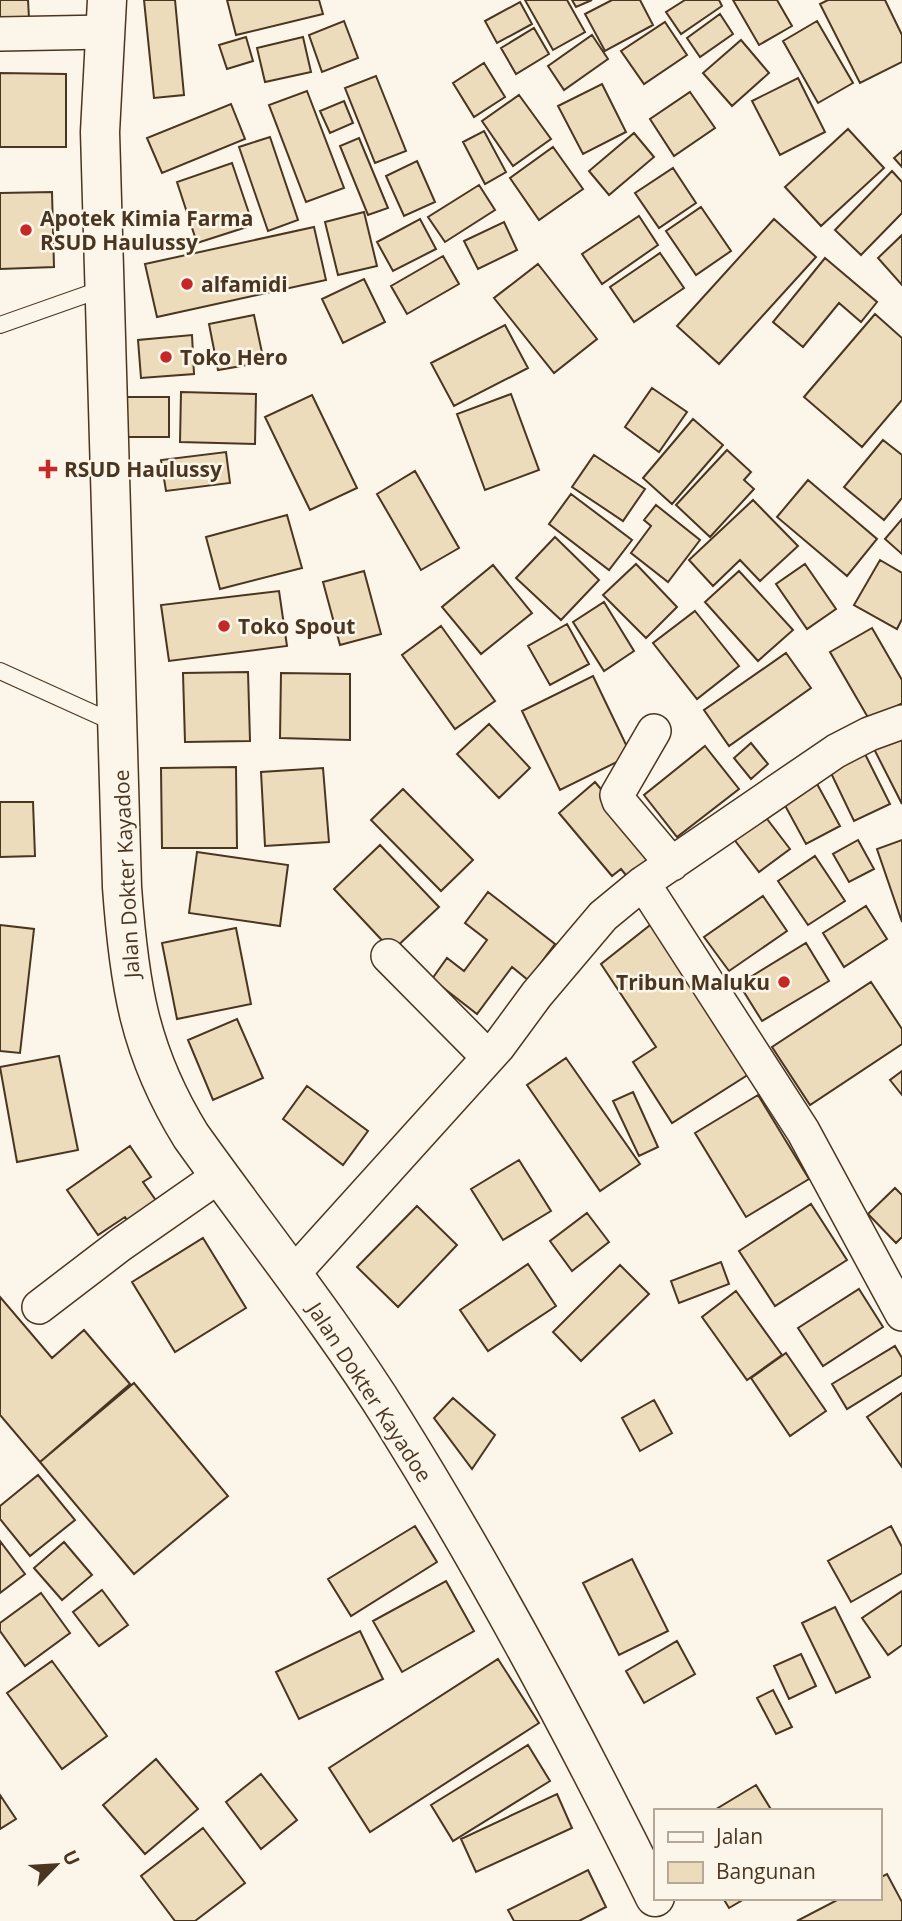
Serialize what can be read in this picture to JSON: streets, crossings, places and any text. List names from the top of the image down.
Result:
{
  "streets": {
    "street": ["Jalan Dokter Kayadoe"]
  },
  "places": {
    "other": [
      "Apotek Kimia Farma RSUD Haulussy",
      "alfamidi",
      "Toko Hero",
      "Toko Spout",
      "Tribun Maluku"
    ],
    "health": ["RSUD Haulussy"]
  },
  "legend": ["Jalan", "Bangunan"],
  "north": "top right"
}
